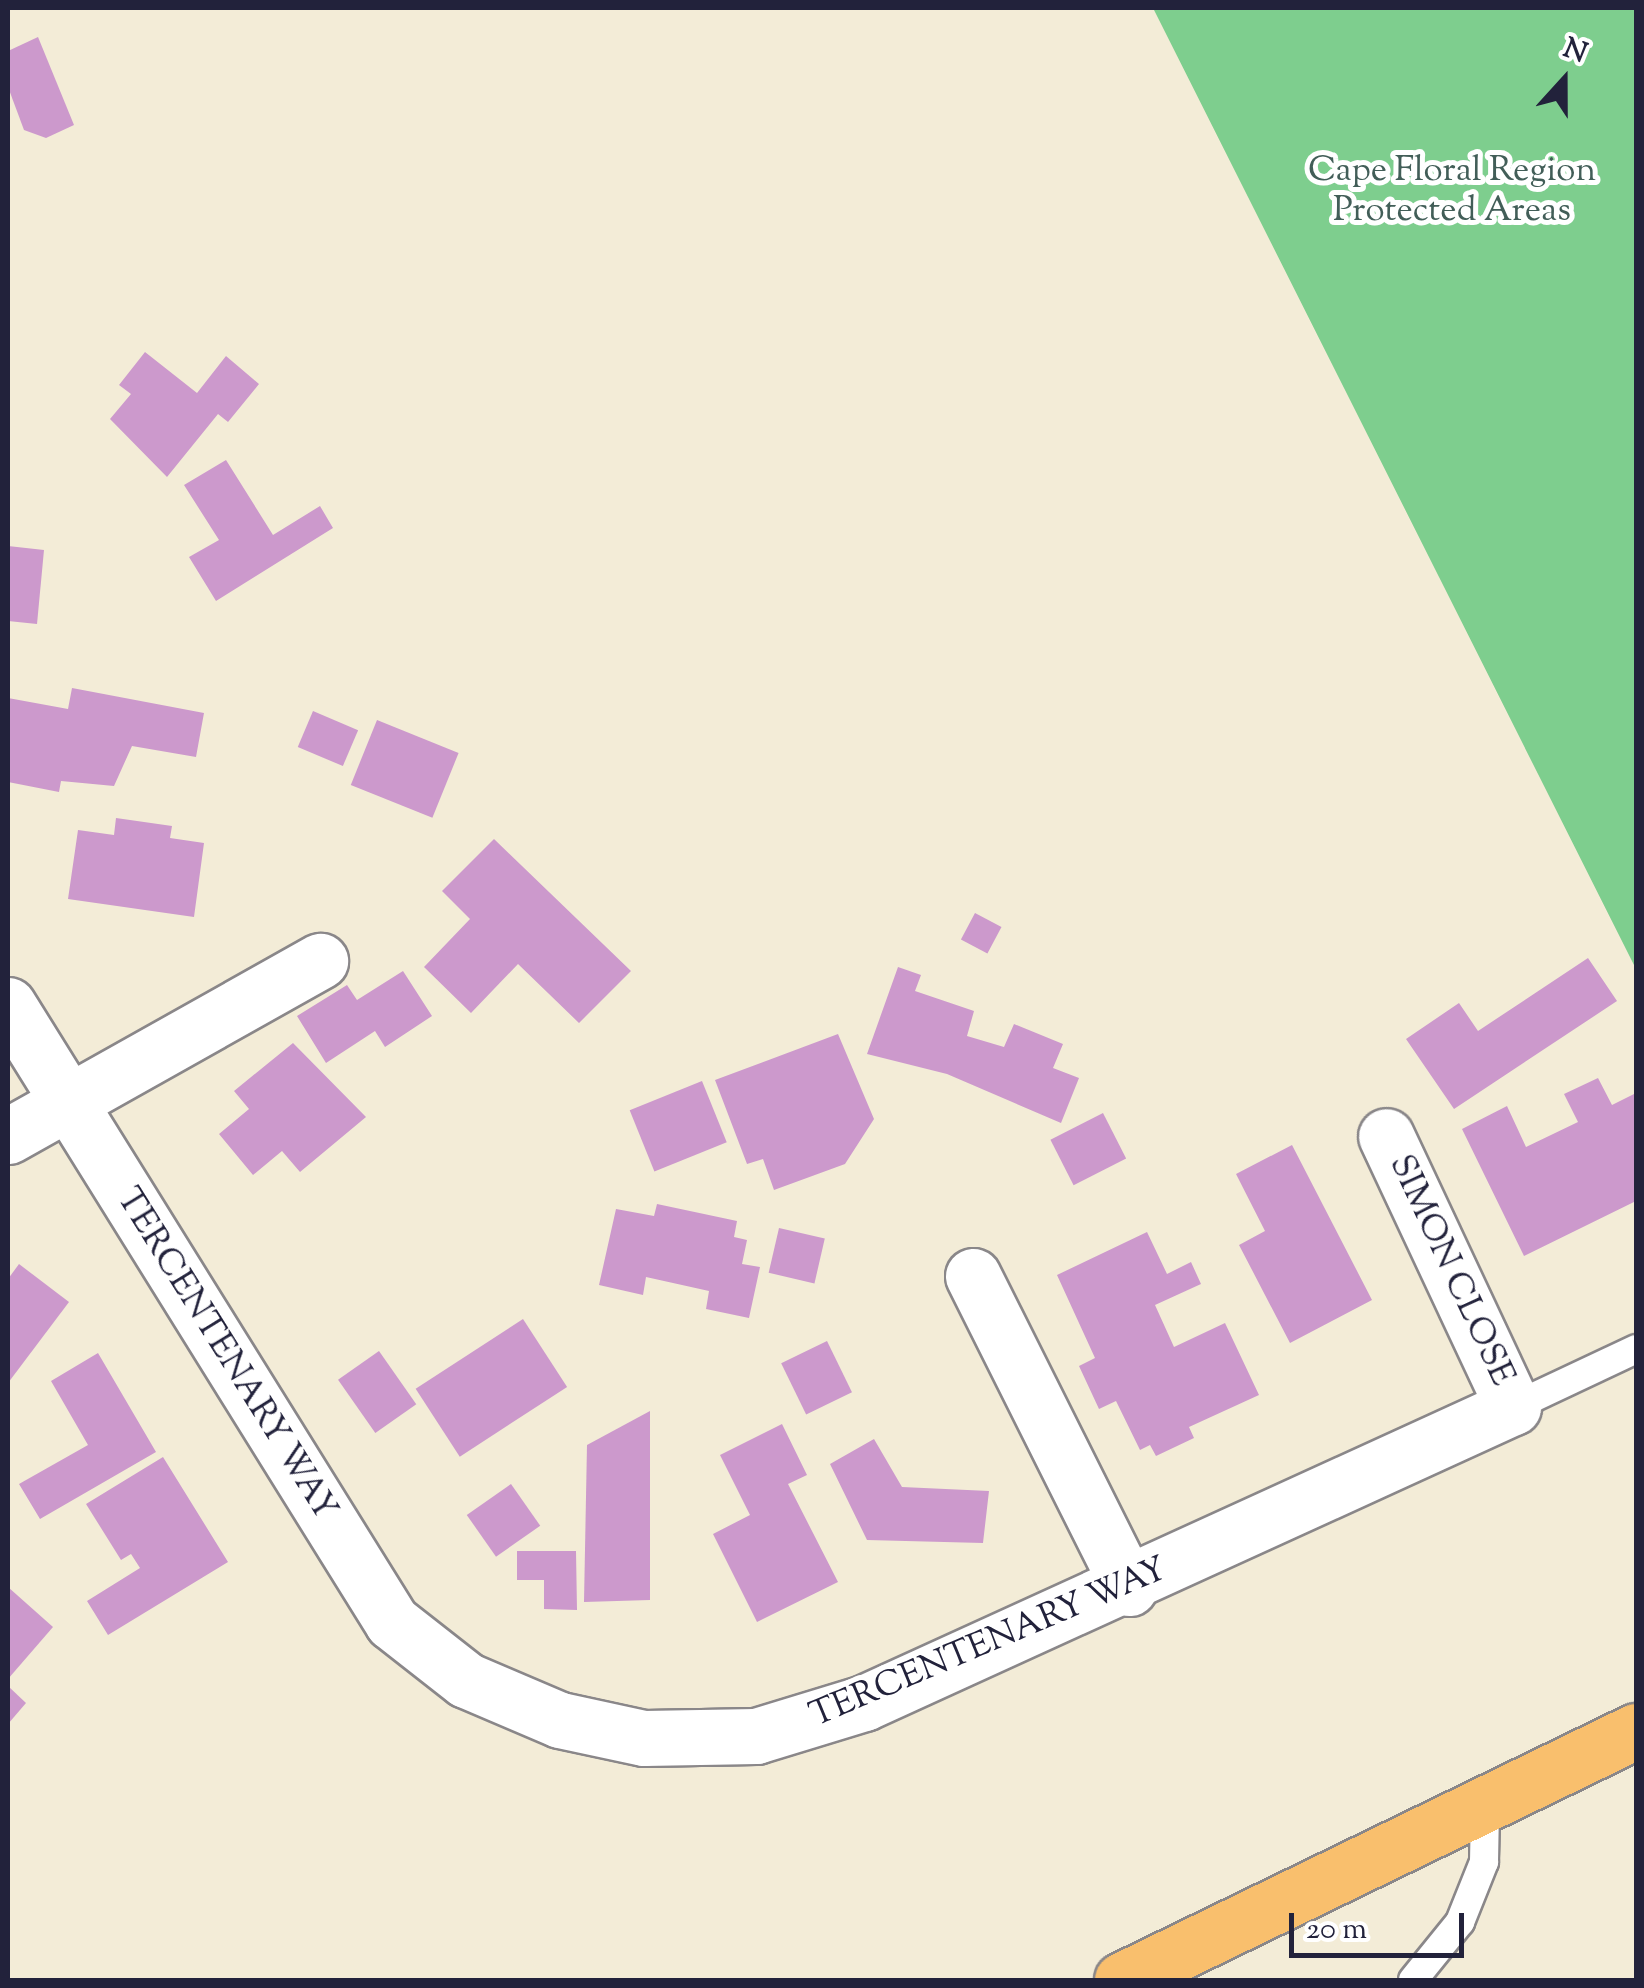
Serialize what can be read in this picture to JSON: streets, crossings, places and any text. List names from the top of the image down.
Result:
{
  "streets": {
    "street": ["SIMON CLOSE", "TERCENTENARY WAY"]
  },
  "crossings": [
    ["SIMON CLOSE", "TERCENTENARY WAY"]
  ],
  "parks": ["Cape Floral Region Protected Areas"],
  "scale_bar": "20 m",
  "north": "top"
}
